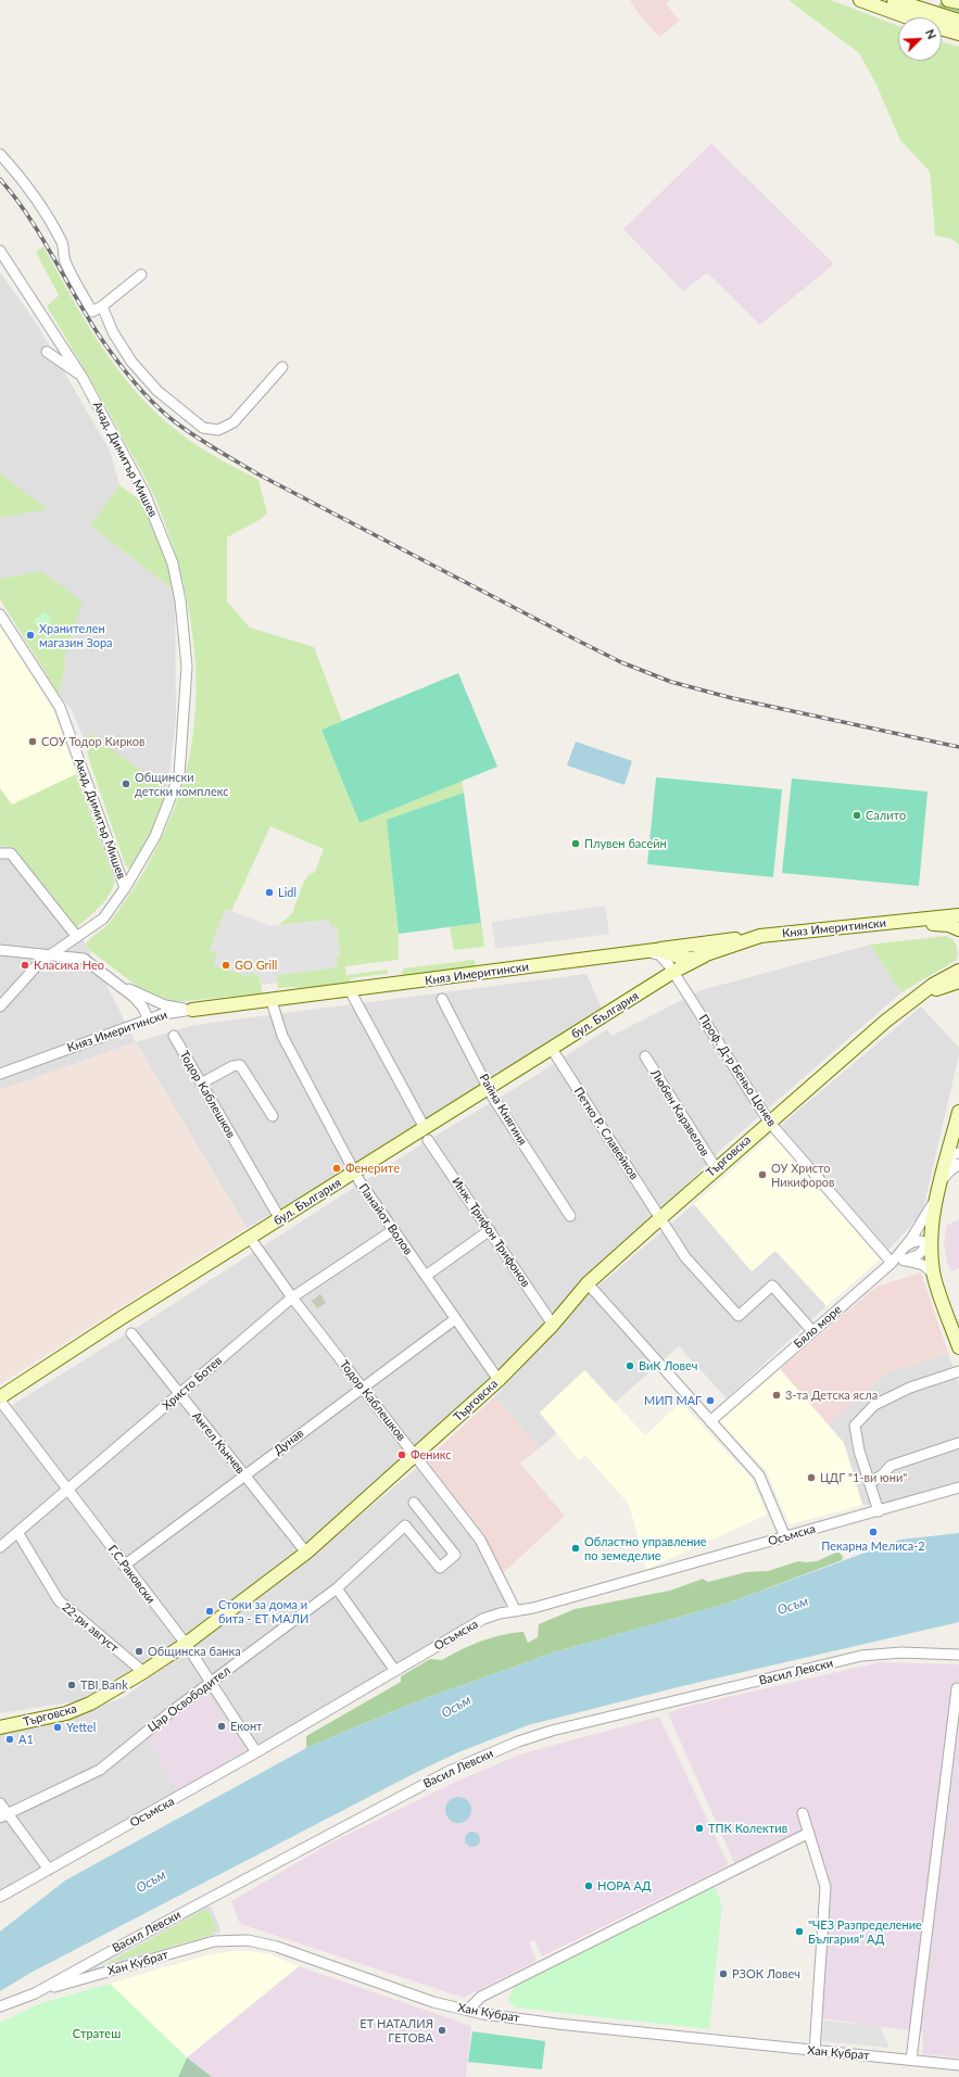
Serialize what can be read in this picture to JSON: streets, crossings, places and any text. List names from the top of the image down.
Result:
{
  "streets": {
    "street": [
      "Акад. Димитър Мишев",
      "Княз Имеритински",
      "бул. България",
      "Проф. Д-р Беньо Цонев",
      "Тодор Каблешков",
      "Райна Княгиня",
      "Любен Каравелов",
      "Петко Р. Славейков",
      "Търговска",
      "Панайот Волов",
      "Инж. Трифон Трифонов",
      "Бяло море",
      "Христо Ботев",
      "Дунав",
      "Ангел Кънчев",
      "Осъмска",
      "Г.С.Раковски",
      "22-ри август",
      "Васил Левски",
      "Цар Освободител",
      "Хан Кубрат"
    ]
  },
  "crossings": [
    ["Княз Имеритински", "бул. България"],
    ["Княз Имеритински", "Проф. Д-р Беньо Цонев"],
    ["Княз Имеритински", "Панайот Волов"],
    ["Княз Имеритински", "Инж. Трифон Трифонов"],
    ["бул. България", "Проф. Д-р Беньо Цонев"],
    ["бул. България", "Тодор Каблешков"],
    ["бул. България", "Райна Княгиня"],
    ["бул. България", "Петко Р. Славейков"],
    ["бул. България", "Панайот Волов"],
    ["бул. България", "Инж. Трифон Трифонов"],
    ["Проф. Д-р Беньо Цонев", "Търговска"],
    ["Проф. Д-р Беньо Цонев", "Бяло море"],
    ["Тодор Каблешков", "Търговска"],
    ["Тодор Каблешков", "Христо Ботев"],
    ["Тодор Каблешков", "Дунав"],
    ["Тодор Каблешков", "Осъмска"],
    ["Любен Каравелов", "Търговска"],
    ["Петко Р. Славейков", "Търговска"],
    ["Петко Р. Славейков", "Бяло море"],
    ["Търговска", "Панайот Волов"],
    ["Търговска", "Инж. Трифон Трифонов"],
    ["Търговска", "Ангел Кънчев"],
    ["Търговска", "Г.С.Раковски"],
    ["Търговска", "22-ри август"],
    ["Панайот Волов", "Христо Ботев"],
    ["Панайот Волов", "Дунав"],
    ["Христо Ботев", "Ангел Кънчев"],
    ["Христо Ботев", "Г.С.Раковски"],
    ["Христо Ботев", "22-ри август"],
    ["Дунав", "Ангел Кънчев"],
    ["Дунав", "Г.С.Раковски"],
    ["Осъмска", "Г.С.Раковски"],
    ["Г.С.Раковски", "Цар Освободител"],
    ["Васил Левски", "Хан Кубрат"]
  ],
  "water": ["Осъм"],
  "parks": ["Стратеш"],
  "places": [
    "Хранителен магазин Зора",
    "СОУ Тодор Кирков",
    "Общински детски комплекс",
    "Салито",
    "Плувен басейн",
    "Lidl",
    "Класика Нео",
    "GO Grill",
    "Фенерите",
    "ОУ Христо Никифоров",
    "ВиК Ловеч",
    "3-та Детска ясла",
    "МИП МАГ",
    "Феникс",
    "ЦДГ \"1-ви юни\"",
    "Пекарна Мелиса-2",
    "Областно управление по земеделие",
    "Стоки за дома и бита - ЕТ МАЛИ",
    "Общинска банка",
    "TBI Bank",
    "Еконт",
    "Yettel",
    "A1",
    "ТПК Колектив",
    "НОРА АД",
    "\"ЧЕЗ Разпределение България\" АД",
    "РЗОК Ловеч",
    "ЕТ НАТАЛИЯ ГЕТОВА"
  ],
  "north": "top right"
}
